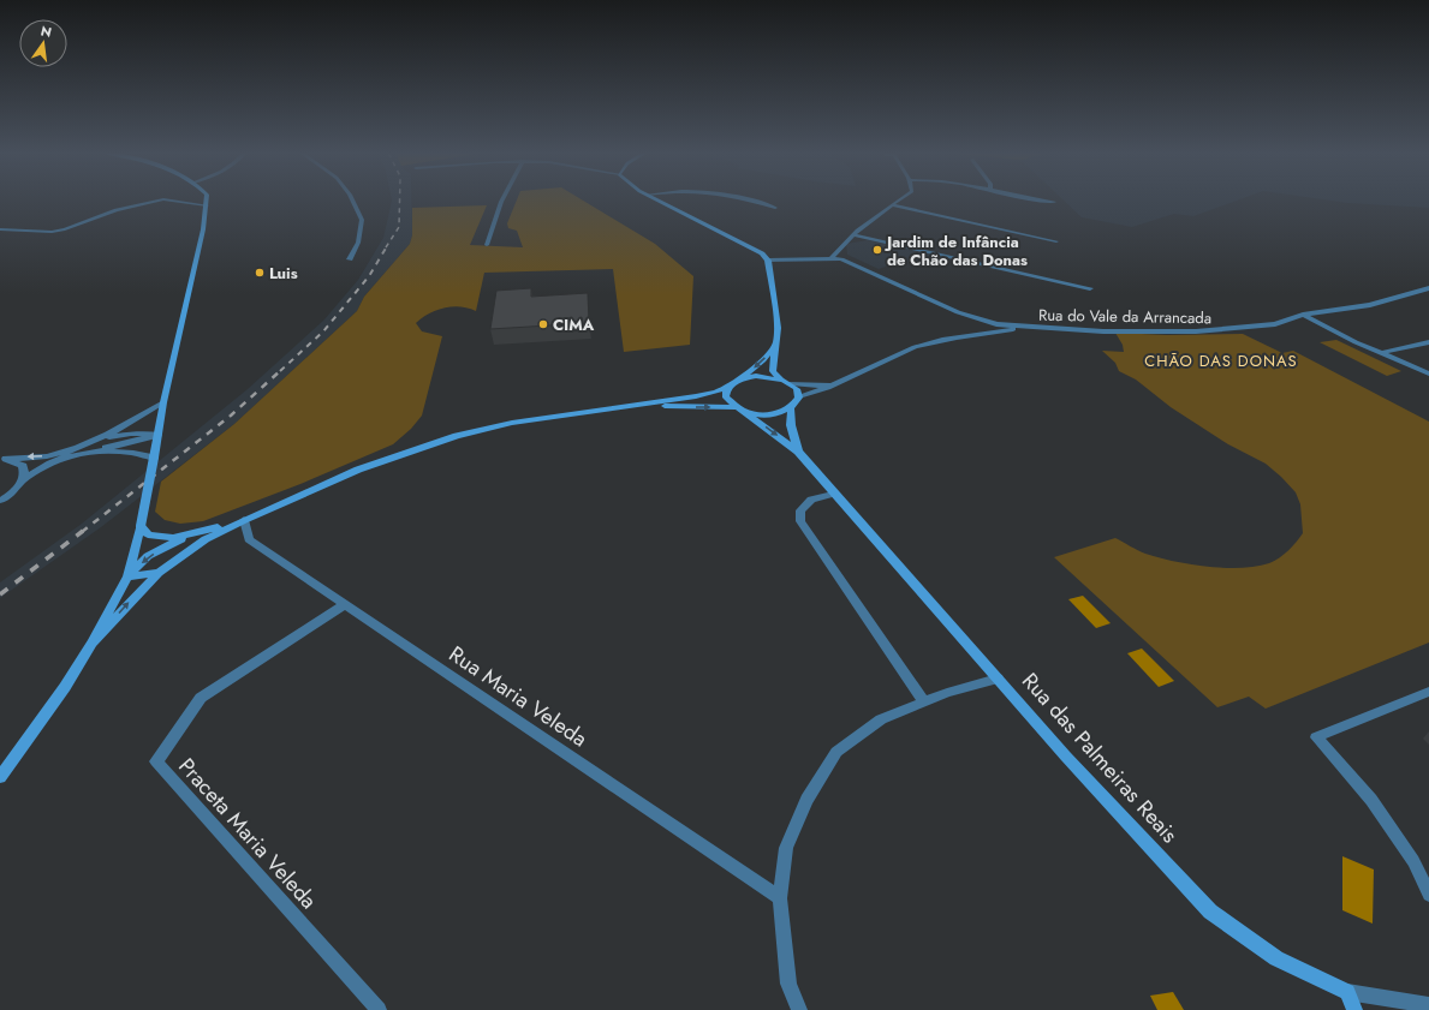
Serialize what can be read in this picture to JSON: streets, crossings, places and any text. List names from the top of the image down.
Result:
{
  "streets": {
    "street": [
      "Rua do Vale da Arrancada",
      "Rua Maria Veleda",
      "Rua das Palmeiras Reais",
      "Praceta Maria Veleda"
    ]
  },
  "crossings": [
    ["Rua Maria Veleda", "Praceta Maria Veleda"]
  ],
  "districts": ["CHÃO DAS DONAS"],
  "places": ["Jardim de Infância de Chão das Donas", "Luis", "CIMA"],
  "north": "top"
}
